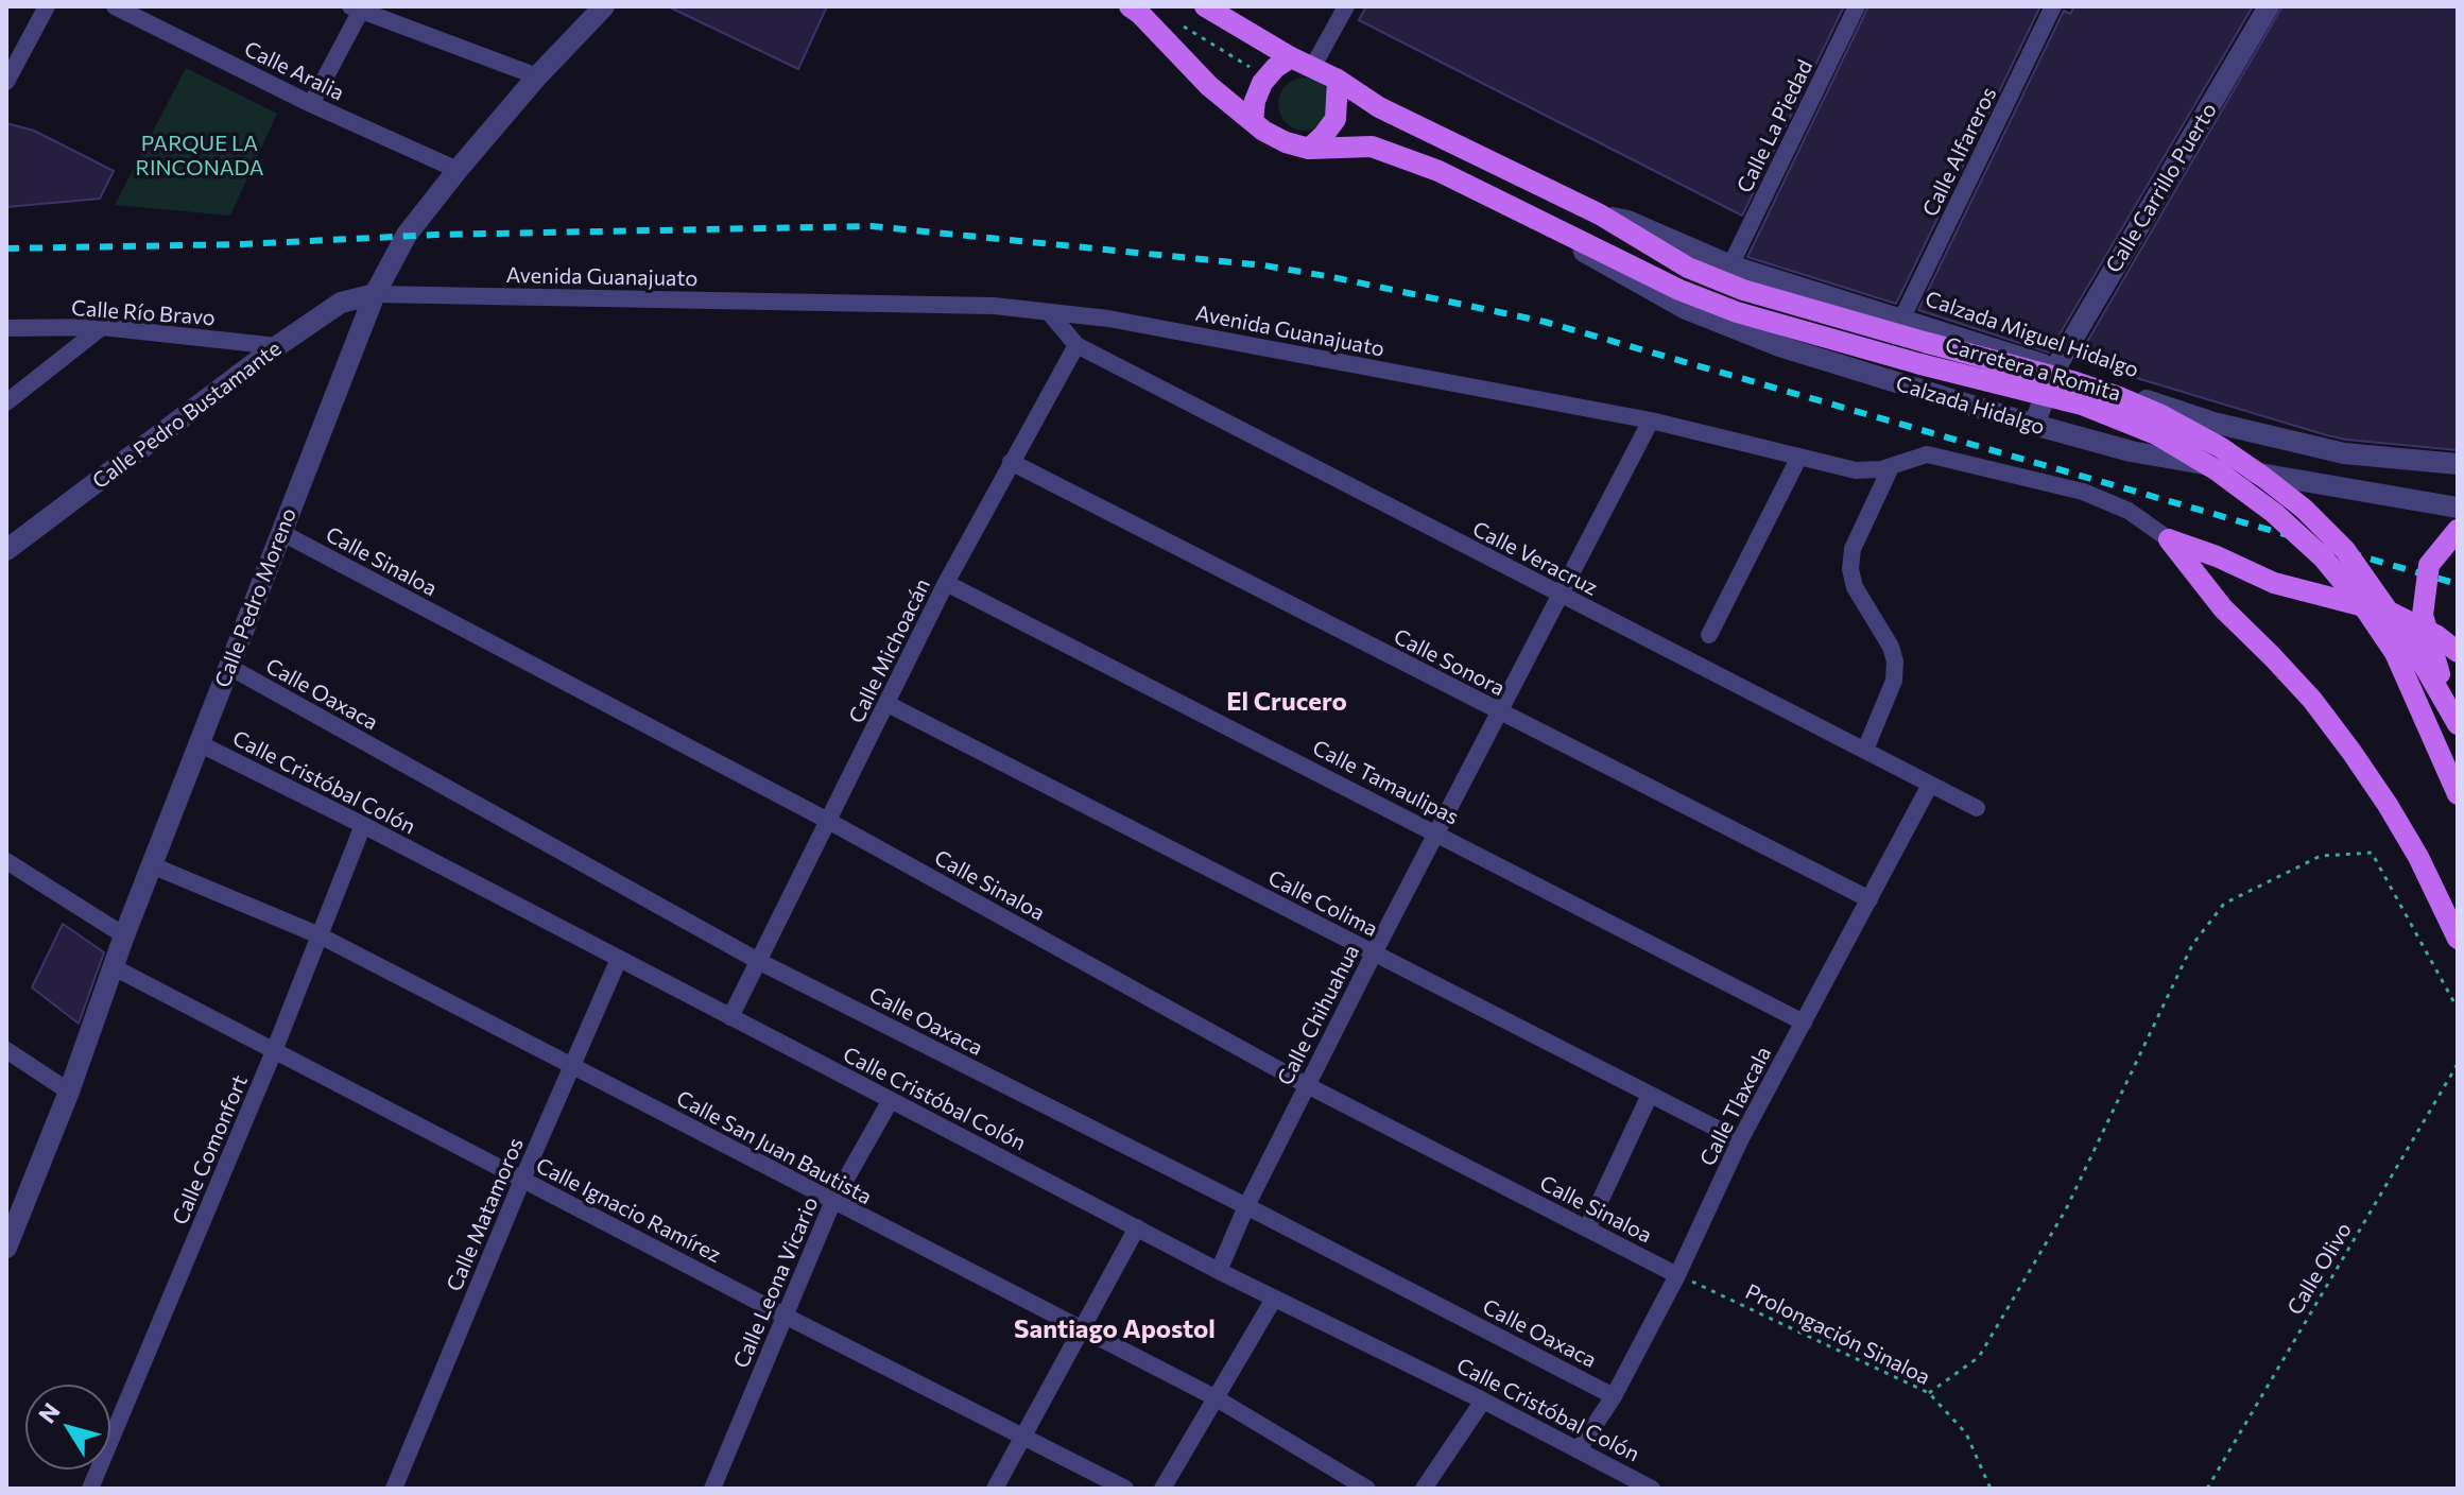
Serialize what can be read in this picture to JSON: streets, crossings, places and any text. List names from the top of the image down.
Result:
{
  "streets": {
    "main road": ["Calzada Miguel Hidalgo", "Carretera a Romita"],
    "street": [
      "Calle Aralia",
      "Calle La Piedad",
      "Calle Alfareros",
      "Calle Carrillo Puerto",
      "Avenida Guanajuato",
      "Calle Río Bravo",
      "Calzada Hidalgo",
      "Calle Pedro Bustamante",
      "Calle Veracruz",
      "Calle Sinaloa",
      "Calle Pedro Moreno",
      "Calle Michoacán",
      "Calle Sonora",
      "Calle Oaxaca",
      "Calle Cristóbal Colón",
      "Calle Tamaulipas",
      "Calle Colima",
      "Calle Chihuahua",
      "Calle Tlaxcala",
      "Calle San Juan Bautista",
      "Calle Comonfort",
      "Calle Ignacio Ramírez",
      "Calle Matamoros",
      "Calle Leona Vicario"
    ],
    "path": ["Calle Olivo", "Prolongación Sinaloa"]
  },
  "crossings": [
    ["Calle Aralia", "Calle Pedro Moreno"],
    ["Calle La Piedad", "Calzada Miguel Hidalgo"],
    ["Calle Alfareros", "Calzada Miguel Hidalgo"],
    ["Calle Carrillo Puerto", "Calzada Miguel Hidalgo"],
    ["Calle Carrillo Puerto", "Calzada Hidalgo"],
    ["Avenida Guanajuato", "Calle Pedro Bustamante"],
    ["Avenida Guanajuato", "Calle Pedro Moreno"],
    ["Avenida Guanajuato", "Calle Chihuahua"],
    ["Calle Río Bravo", "Calle Pedro Bustamante"],
    ["Calzada Miguel Hidalgo", "Carretera a Romita"],
    ["Calle Pedro Bustamante", "Calle Pedro Moreno"],
    ["Calle Veracruz", "Calle Michoacán"],
    ["Calle Veracruz", "Calle Chihuahua"],
    ["Calle Veracruz", "Calle Tlaxcala"],
    ["Calle Sinaloa", "Calle Pedro Moreno"],
    ["Calle Sinaloa", "Calle Michoacán"],
    ["Calle Sinaloa", "Calle Chihuahua"],
    ["Calle Sinaloa", "Calle Tlaxcala"],
    ["Calle Sinaloa", "Prolongación Sinaloa"],
    ["Calle Pedro Moreno", "Calle Oaxaca"],
    ["Calle Pedro Moreno", "Calle Cristóbal Colón"],
    ["Calle Pedro Moreno", "Calle San Juan Bautista"],
    ["Calle Pedro Moreno", "Calle Ignacio Ramírez"],
    ["Calle Michoacán", "Calle Sonora"],
    ["Calle Michoacán", "Calle Oaxaca"],
    ["Calle Michoacán", "Calle Cristóbal Colón"],
    ["Calle Michoacán", "Calle Tamaulipas"],
    ["Calle Michoacán", "Calle Colima"],
    ["Calle Sonora", "Calle Chihuahua"],
    ["Calle Sonora", "Calle Tlaxcala"],
    ["Calle Oaxaca", "Calle Chihuahua"],
    ["Calle Oaxaca", "Calle Tlaxcala"],
    ["Calle Cristóbal Colón", "Calle Chihuahua"],
    ["Calle Cristóbal Colón", "Calle Tlaxcala"],
    ["Calle Cristóbal Colón", "Calle Comonfort"],
    ["Calle Cristóbal Colón", "Calle Matamoros"],
    ["Calle Cristóbal Colón", "Calle Leona Vicario"],
    ["Calle Tamaulipas", "Calle Chihuahua"],
    ["Calle Tamaulipas", "Calle Tlaxcala"],
    ["Calle Colima", "Calle Chihuahua"],
    ["Calle Colima", "Calle Tlaxcala"],
    ["Calle Tlaxcala", "Prolongación Sinaloa"],
    ["Calle San Juan Bautista", "Calle Comonfort"],
    ["Calle San Juan Bautista", "Calle Matamoros"],
    ["Calle San Juan Bautista", "Calle Leona Vicario"],
    ["Calle Comonfort", "Calle Ignacio Ramírez"],
    ["Calle Ignacio Ramírez", "Calle Matamoros"],
    ["Calle Ignacio Ramírez", "Calle Leona Vicario"]
  ],
  "districts": ["El Crucero", "Santiago Apostol"],
  "parks": ["PARQUE LA RINCONADA"],
  "north": "top left"
}
